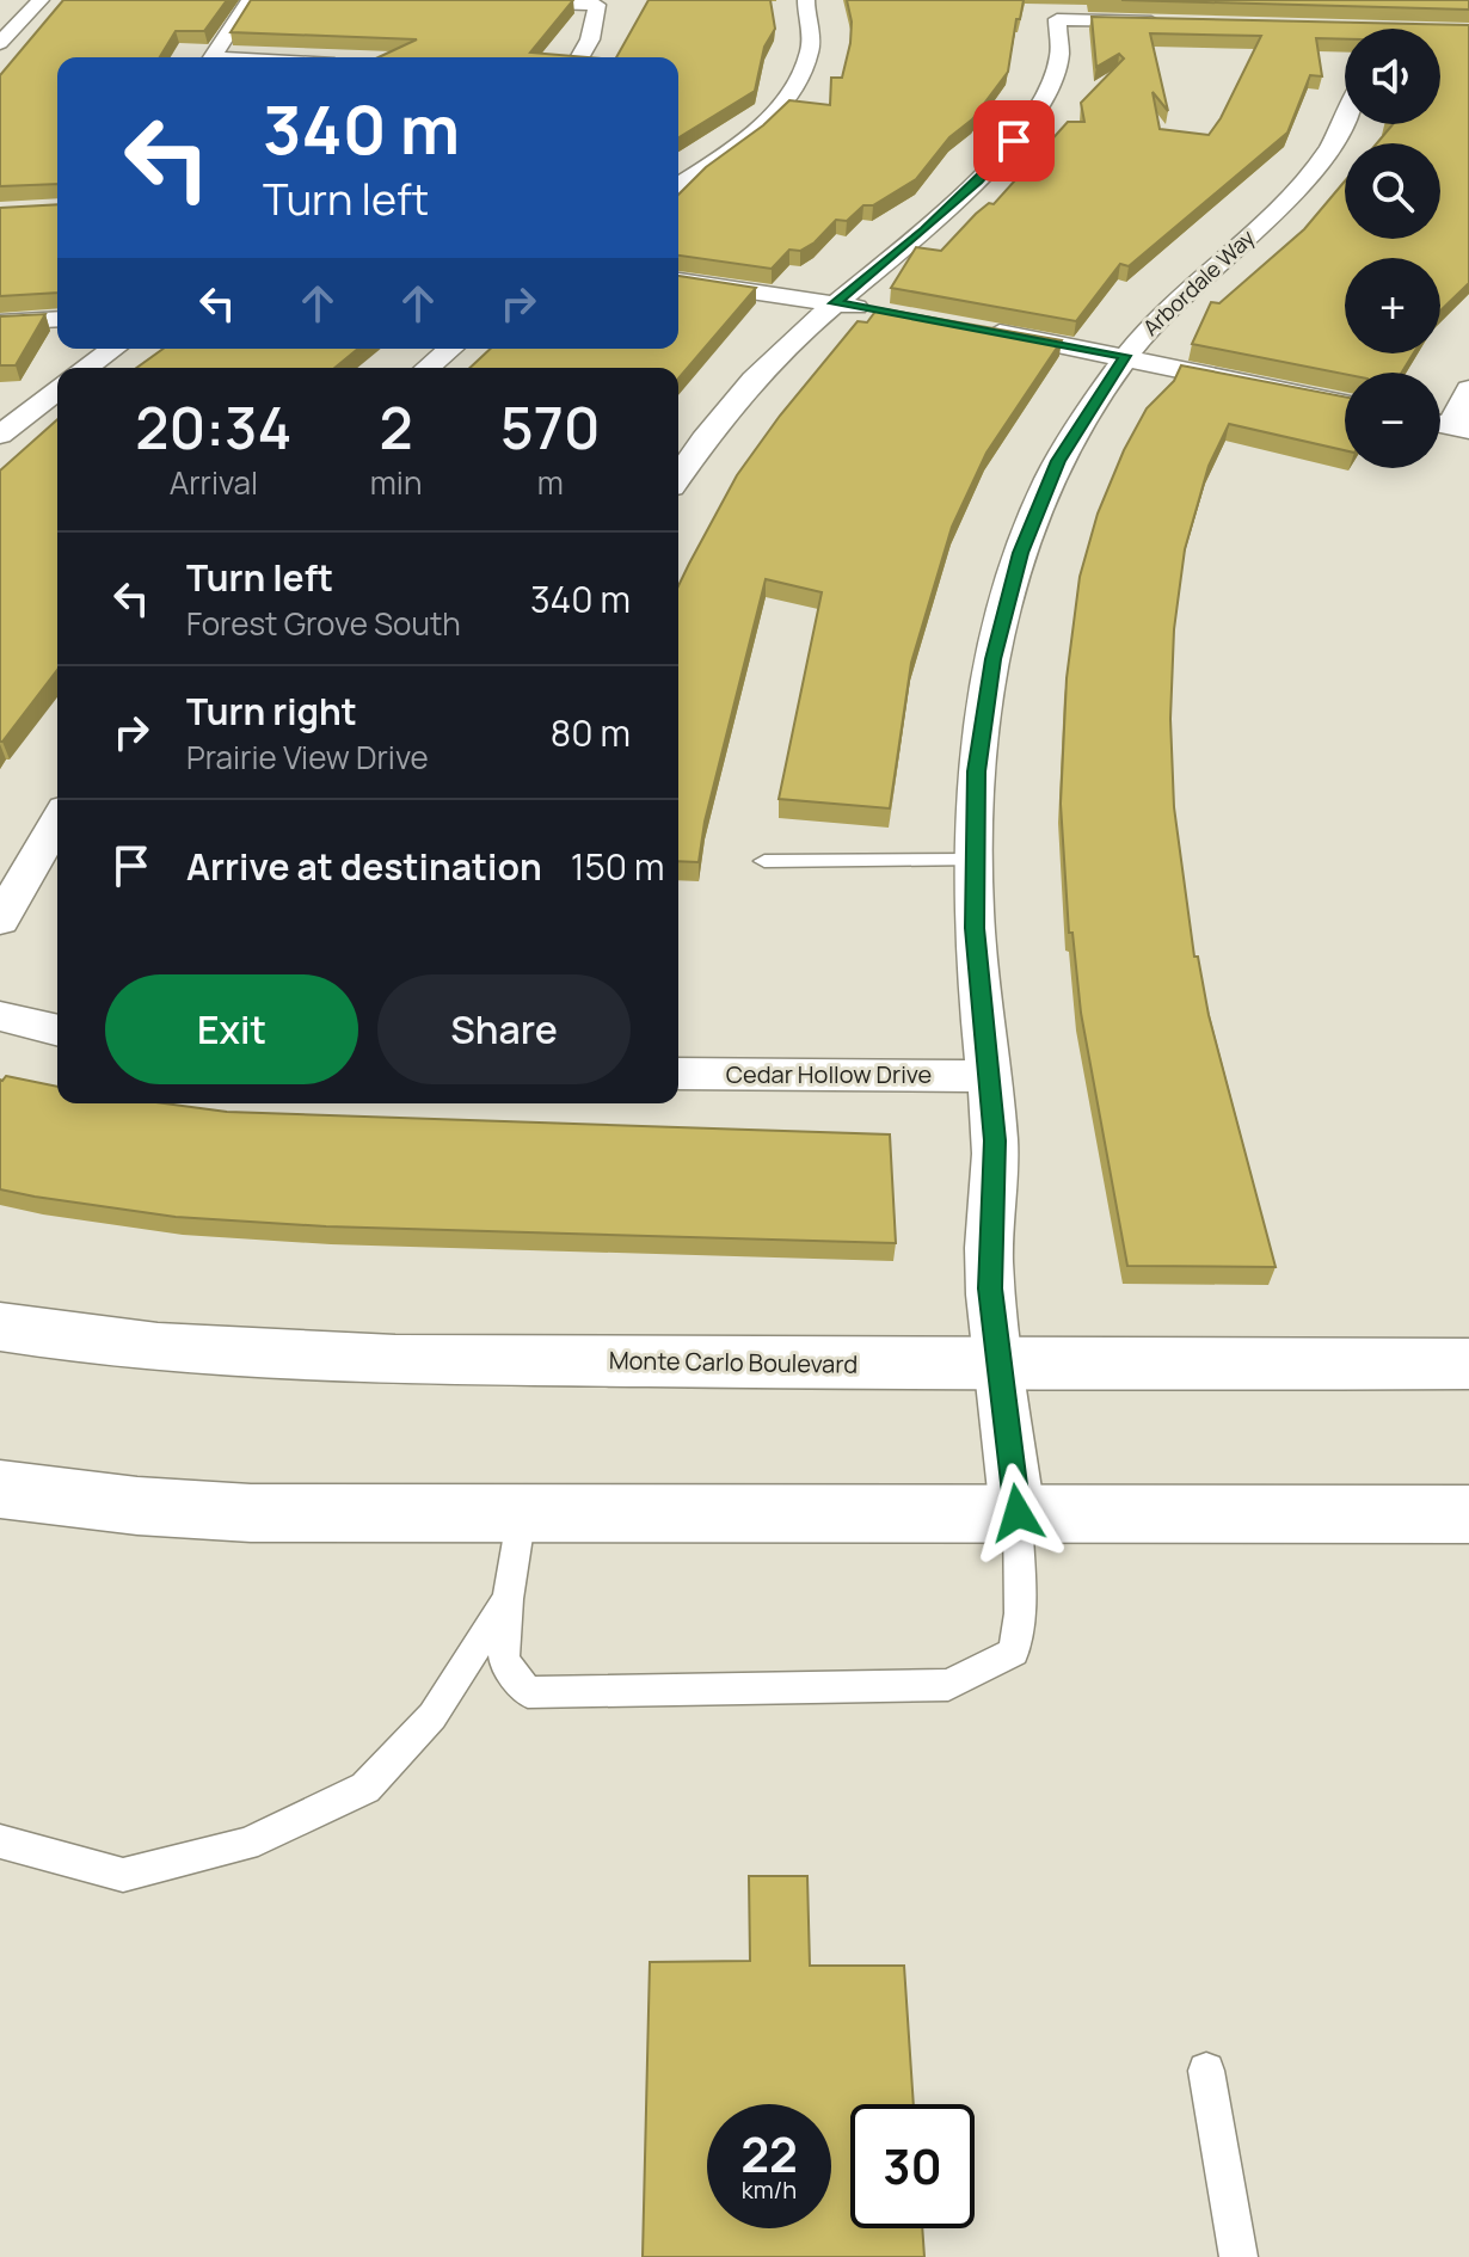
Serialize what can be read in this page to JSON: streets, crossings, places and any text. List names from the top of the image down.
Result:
{
  "streets": {
    "main road": ["Monte Carlo Boulevard"],
    "street": ["Arbordale Way", "Cedar Hollow Drive"]
  },
  "crossings": [
    ["Arbordale Way", "Cedar Hollow Drive"],
    ["Arbordale Way", "Monte Carlo Boulevard"]
  ],
  "page": {
    "map_buttons": ["+", "−"],
    "turn": ["340 m", "Turn left"],
    "eta": [
      "20:34",
      "Arrival",
      "2",
      "min",
      "570",
      "m"
    ],
    "list": [
      {
        "name": "Turn left",
        "note": "Forest Grove South",
        "value": "340 m"
      },
      {
        "name": "Turn right",
        "note": "Prairie View Drive",
        "value": "80 m"
      },
      {
        "name": "Arrive at destination",
        "value": "150 m"
      }
    ],
    "buttons": ["Exit", "Share"],
    "speed": "22 km/h",
    "limit": "30"
  }
}
